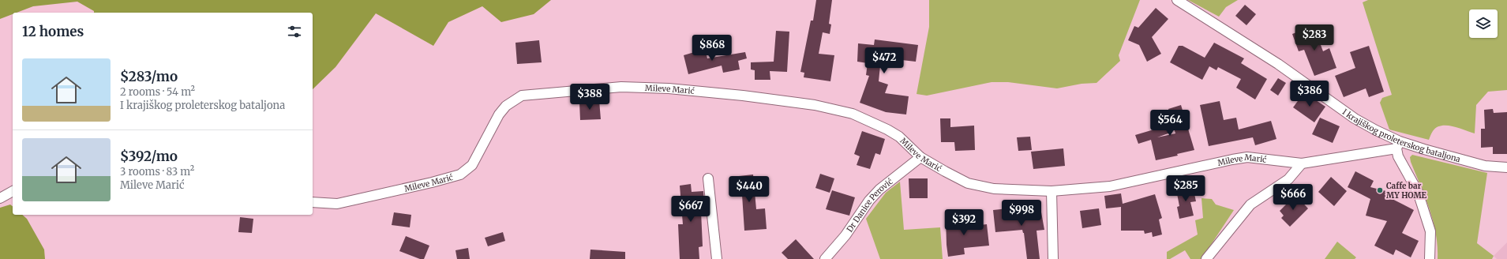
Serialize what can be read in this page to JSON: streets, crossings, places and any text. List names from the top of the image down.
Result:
{
  "streets": {
    "street": ["Mileve Marić", "I krajiškog proleterskog bataljona", "Dr Danice Perović"]
  },
  "crossings": [
    ["Mileve Marić", "I krajiškog proleterskog bataljona"],
    ["Mileve Marić", "Dr Danice Perović"]
  ],
  "places": ["Caffe bar MY HOME"],
  "page": {
    "heading": "12 homes",
    "price": [
      "$283",
      "$868",
      "$472",
      "$386",
      "$388",
      "$564",
      "$285",
      "$440",
      "$666",
      "$667",
      "$998",
      "$392"
    ],
    "list": [
      {
        "name": "$283/mo",
        "note": "2 rooms · 54 m² · I krajiškog proleterskog bataljona"
      },
      {
        "name": "$392/mo",
        "note": "3 rooms · 83 m² · Mileve Marić"
      }
    ]
  }
}
